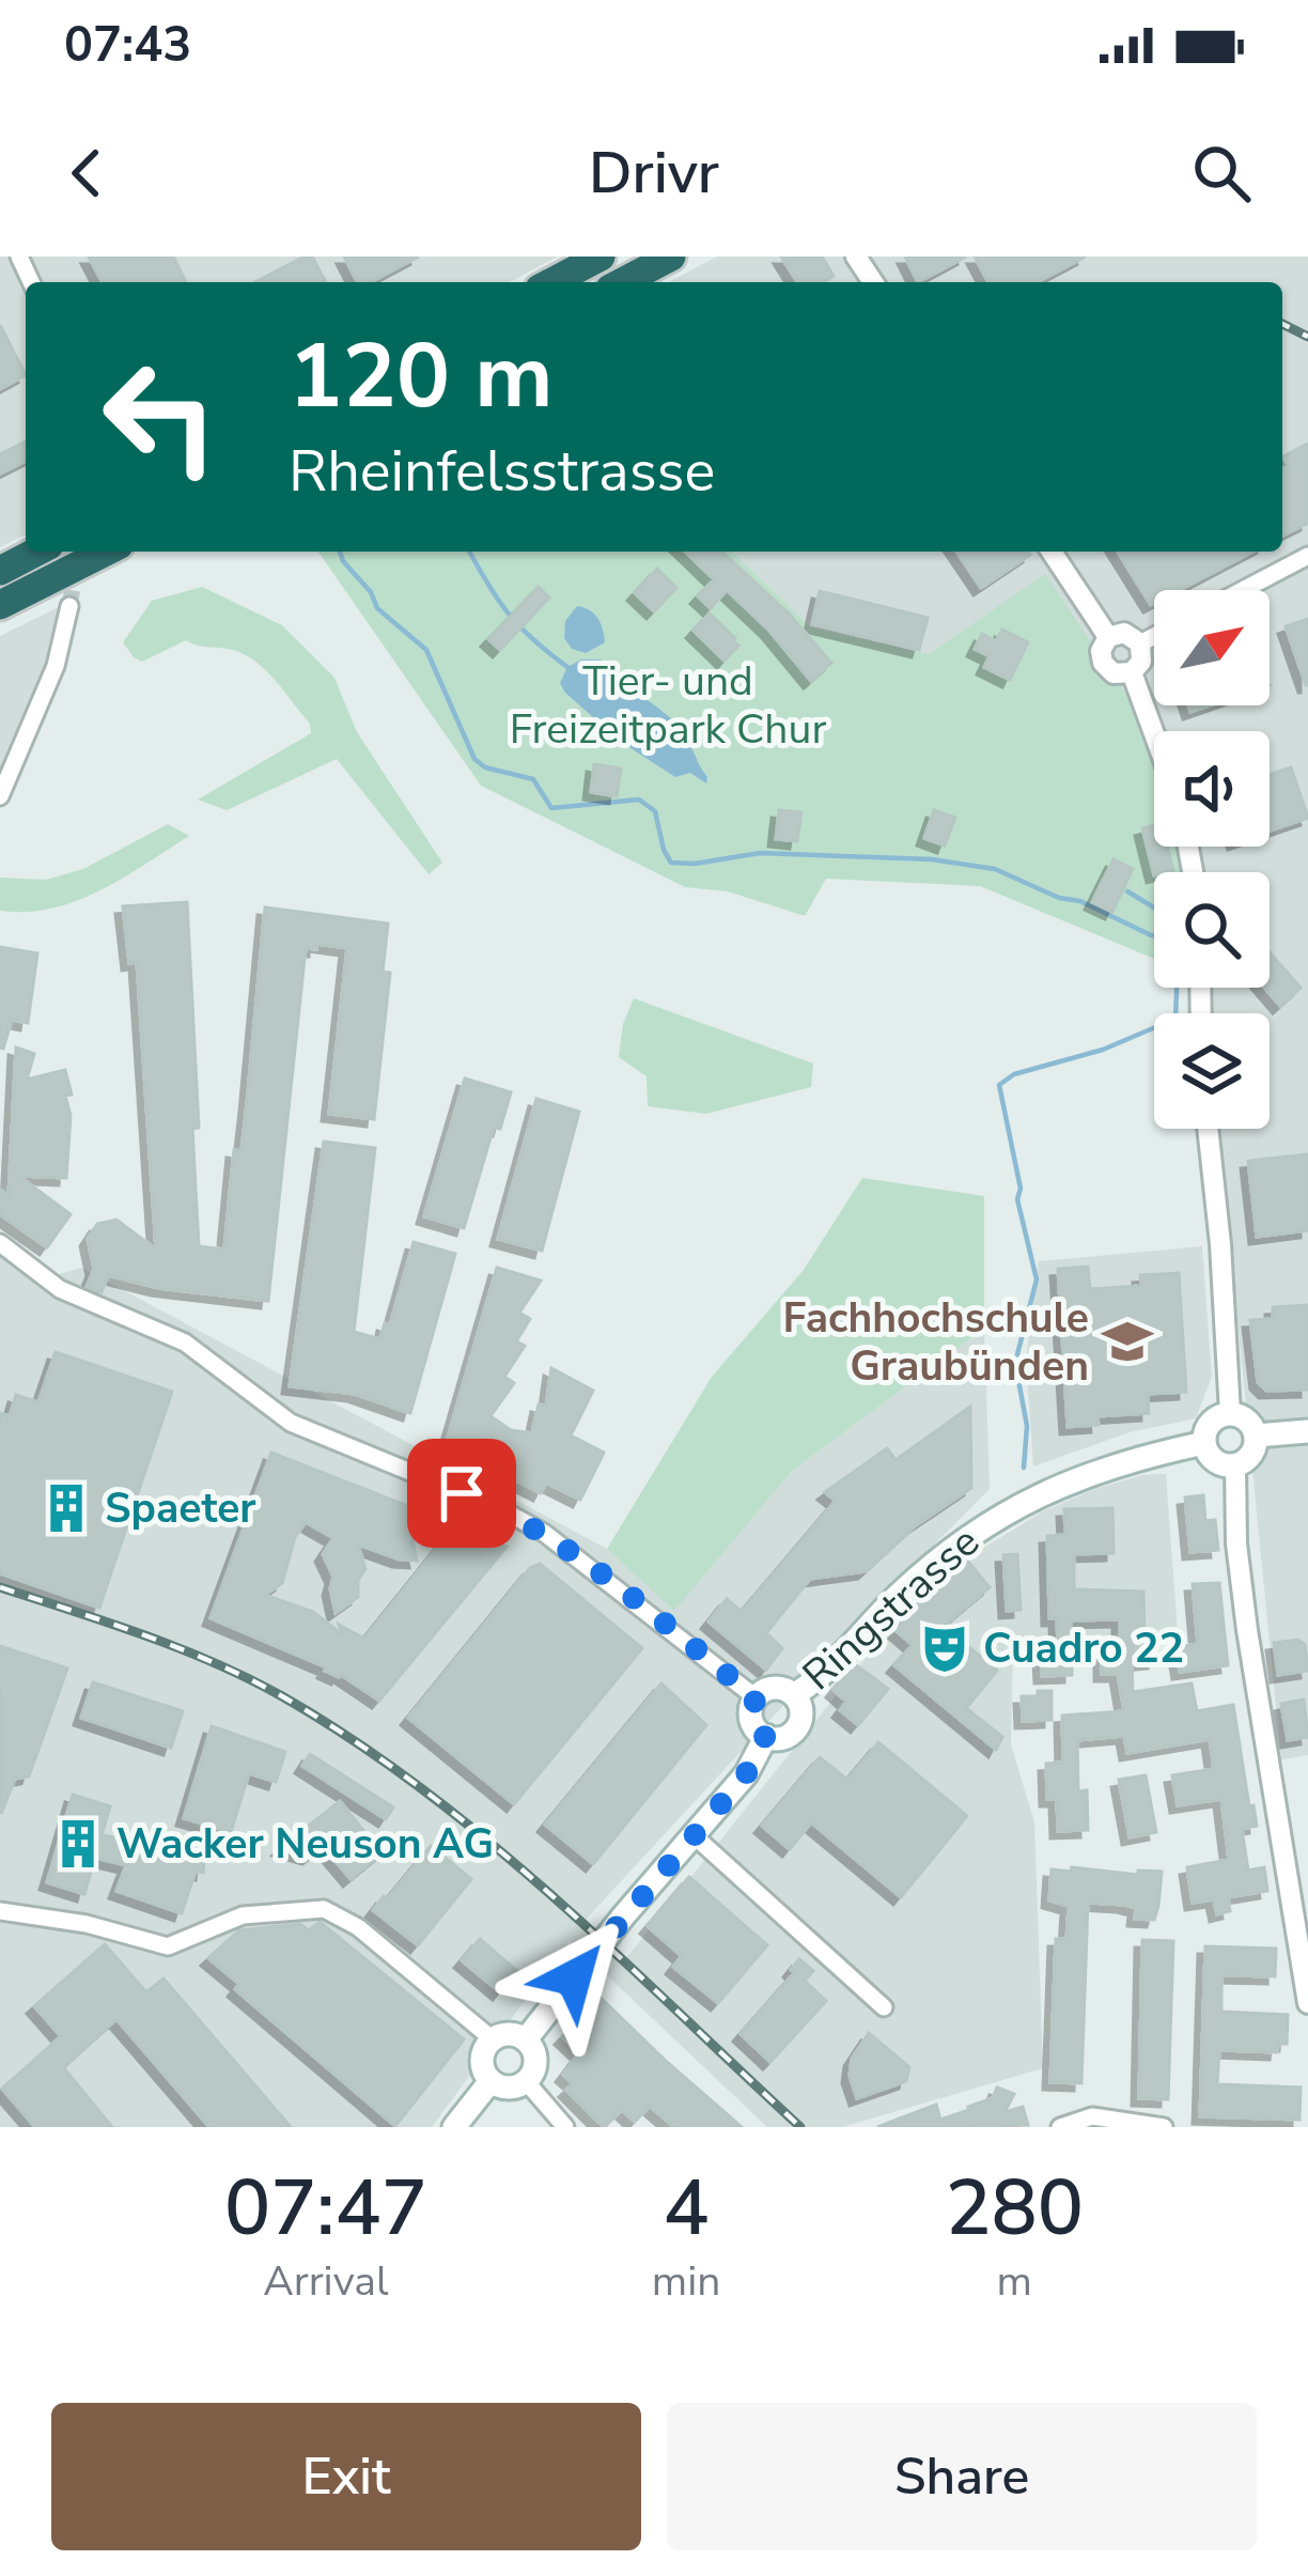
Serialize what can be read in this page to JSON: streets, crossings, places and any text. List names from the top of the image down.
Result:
{
  "streets": {
    "main road": ["Ringstrasse"]
  },
  "parks": ["Tier- und Freizeitpark Chur"],
  "places": {
    "school or university": ["Fachhochschule Graubünden"],
    "building": ["Spaeter", "Wacker Neuson AG"],
    "theatre": ["Cuadro 22"]
  },
  "north": "top right",
  "page": {
    "status": "07:43",
    "header": "Drivr",
    "turn": ["120 m", "Rheinfelsstrasse"],
    "eta": [
      "07:47",
      "Arrival",
      "4",
      "min",
      "280",
      "m"
    ],
    "buttons": ["Exit", "Share"]
  }
}
